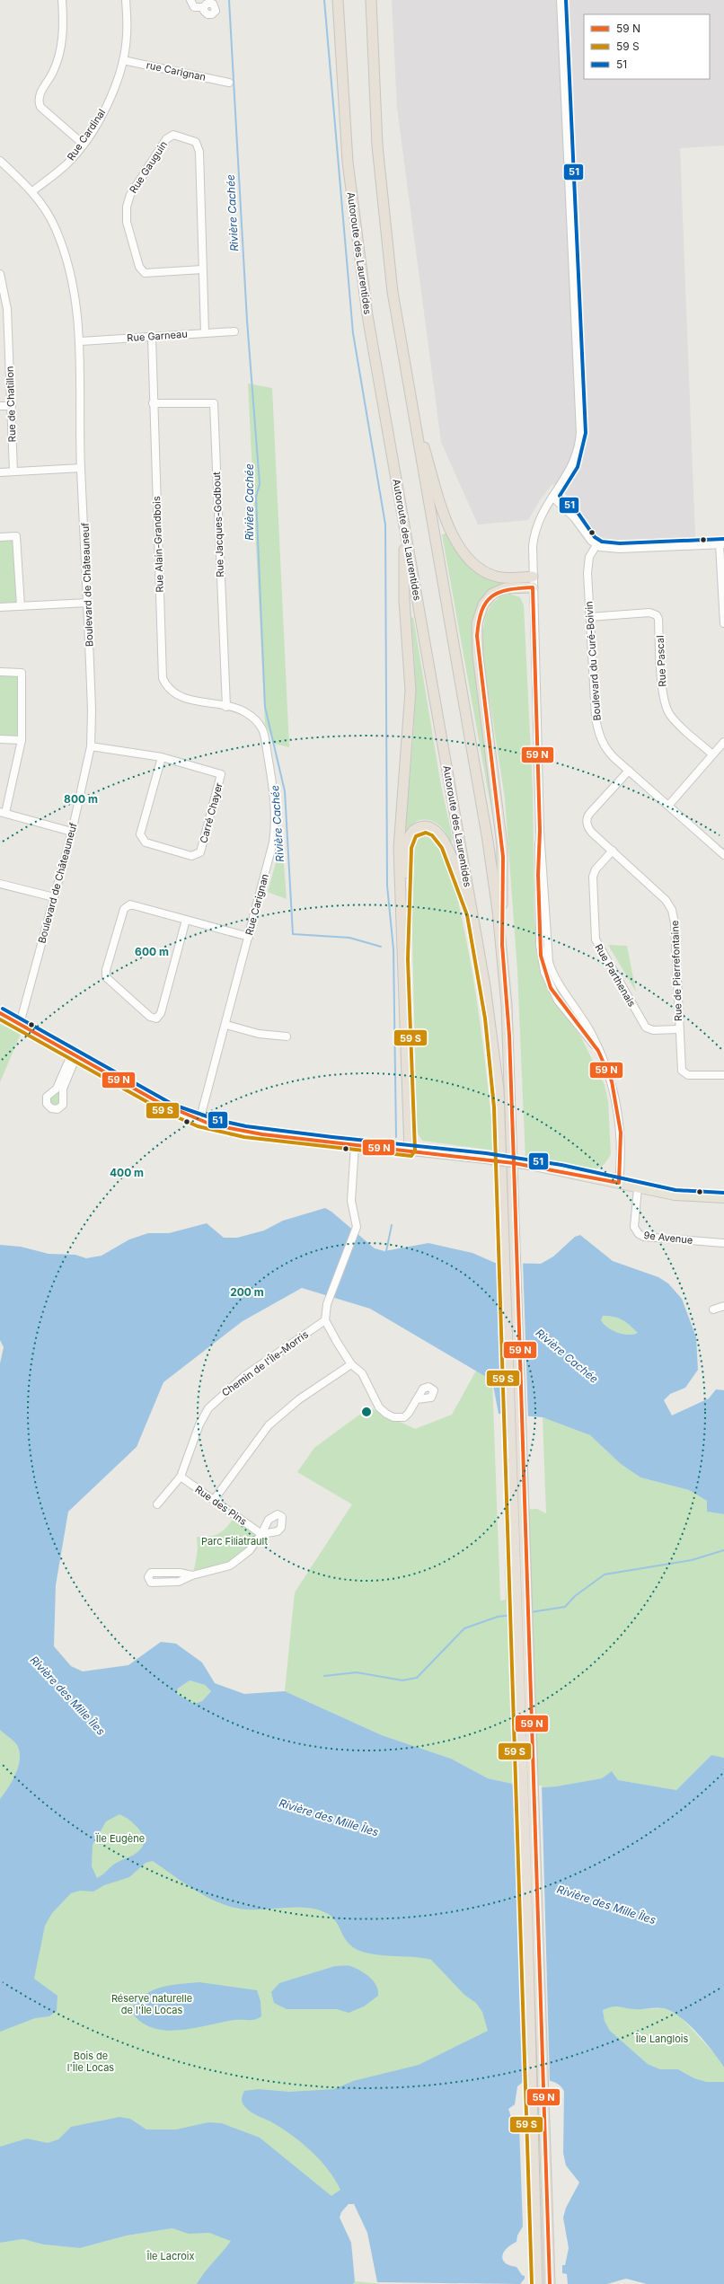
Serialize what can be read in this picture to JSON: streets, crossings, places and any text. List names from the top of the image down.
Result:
{
  "streets": {
    "highway": ["Autoroute des Laurentides"],
    "street": [
      "rue Carignan",
      "Rue Cardinal",
      "Rue Gauguin",
      "Rue Garneau",
      "Rue de Chatillon",
      "Rue Jacques-Godbout",
      "Rue Alain-Grandbois",
      "Boulevard de Châteauneuf",
      "Boulevard du Curé-Boivin",
      "Rue Pascal",
      "Carré Chayer",
      "Rue Carignan",
      "Rue de Pierrefontaine",
      "Rue Parthenais",
      "9e Avenue",
      "Chemin de l'Île-Morris",
      "Rue des Pins"
    ]
  },
  "crossings": [
    ["rue Carignan", "Rue Cardinal"],
    ["Rue Cardinal", "Boulevard de Châteauneuf"],
    ["Rue Gauguin", "Rue Garneau"],
    ["Rue Garneau", "Rue Alain-Grandbois"],
    ["Rue Garneau", "Boulevard de Châteauneuf"],
    ["Rue Jacques-Godbout", "Rue Alain-Grandbois"],
    ["Rue Jacques-Godbout", "Rue Carignan"],
    ["Rue Alain-Grandbois", "Rue Carignan"],
    ["Boulevard de Châteauneuf", "Carré Chayer"],
    ["Boulevard du Curé-Boivin", "Rue Pascal"],
    ["Boulevard du Curé-Boivin", "Rue de Pierrefontaine"],
    ["Rue de Pierrefontaine", "Rue Parthenais"],
    ["Chemin de l'Île-Morris", "Rue des Pins"]
  ],
  "water": ["Rivière Cachée", "Rivière des Mille Îles"],
  "parks": [
    "Parc Filiatrault",
    "Ïle Eugène",
    "Réserve naturelle de l'Île Locas",
    "Île Langlois",
    "Bois de l'Île Locas",
    "Île Lacroix"
  ],
  "lines": ["transit line 51"],
  "legend": ["59 N", "59 S", "51"],
  "rings": [
    "800 m",
    "600 m",
    "400 m",
    "200 m"
  ]
}
